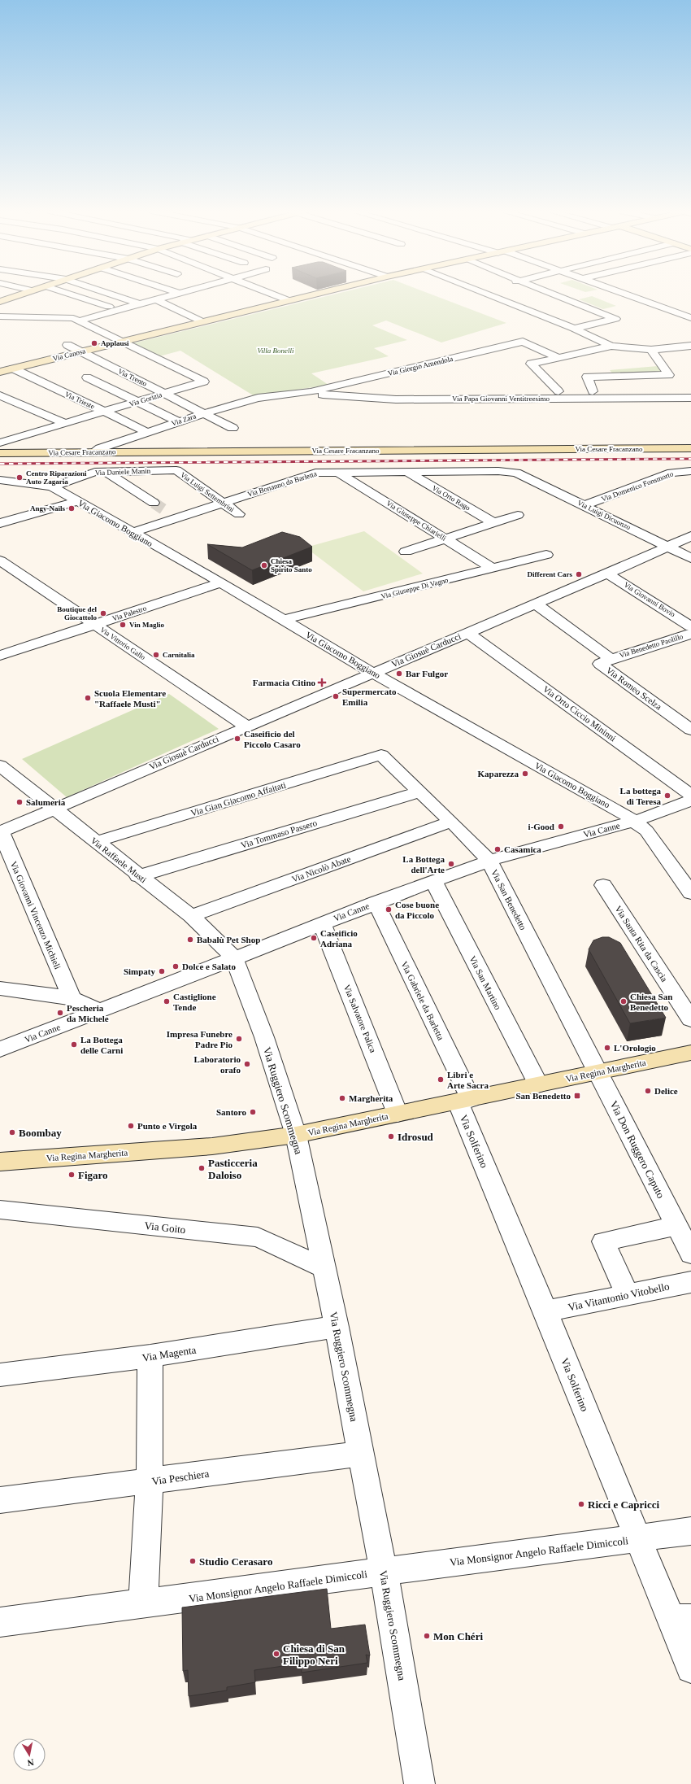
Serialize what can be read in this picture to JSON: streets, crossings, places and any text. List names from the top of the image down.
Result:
{
  "streets": {
    "street": [
      "Via Canosa",
      "Via Giorgio Amendola",
      "Via Trento",
      "Via Papa Giovanni Ventitreesimo",
      "Via Gorizia",
      "Via Trieste",
      "Via Zara",
      "Via Cesare Fracanzano",
      "Via Daniele Manin",
      "Via Bonanno da Barletta",
      "Via Domenico Fonsmorto",
      "Via Luigi Settembrini",
      "Via Orto Rago",
      "Via Luigi Dicuonzo",
      "Via Giuseppe Chiarielli",
      "Via Giacomo Boggiano",
      "Via Giuseppe Di Vagno",
      "Via Giovanni Bovio",
      "Via Palestro",
      "Via Vittorio Gallo",
      "Via Benedetto Paolillo",
      "Via Giosuè Carducci",
      "Via Romeo Scelza",
      "Via Orto Ciccio Mininni",
      "Via Gian Giacomo Affaitati",
      "Via Canne",
      "Via Tommaso Passero",
      "Via Raffaele Musti",
      "Via Nicolò Abate",
      "Via San Benedetto",
      "Via Giovanni Vincenzo Michieli",
      "Via Santa Rita da Cascia",
      "Via San Martino",
      "Via Gabriele da Barletta",
      "Via Salvatore Palica",
      "Via Regina Margherita",
      "Via Ruggiero Scommegna",
      "Via Solferino",
      "Via Don Ruggero Caputo",
      "Via Goito",
      "Via Vitantonio Vitobello",
      "Via Magenta",
      "Via Peschiera",
      "Via Monsignor Angelo Raffaele Dimiccoli"
    ]
  },
  "crossings": [
    ["Via Canosa", "Via Trento"],
    ["Via Canosa", "Via Gorizia"],
    ["Via Canosa", "Via Trieste"],
    ["Via Giorgio Amendola", "Via Papa Giovanni Ventitreesimo"],
    ["Via Giorgio Amendola", "Via Zara"],
    ["Via Trento", "Via Gorizia"],
    ["Via Trento", "Via Zara"],
    ["Via Gorizia", "Via Trieste"],
    ["Via Trieste", "Via Zara"],
    ["Via Zara", "Via Cesare Fracanzano"],
    ["Via Daniele Manin", "Via Luigi Settembrini"],
    ["Via Daniele Manin", "Via Giacomo Boggiano"],
    ["Via Bonanno da Barletta", "Via Luigi Settembrini"],
    ["Via Bonanno da Barletta", "Via Orto Rago"],
    ["Via Bonanno da Barletta", "Via Luigi Dicuonzo"],
    ["Via Bonanno da Barletta", "Via Giuseppe Chiarielli"],
    ["Via Bonanno da Barletta", "Via Giacomo Boggiano"],
    ["Via Domenico Fonsmorto", "Via Luigi Dicuonzo"],
    ["Via Luigi Dicuonzo", "Via Giosuè Carducci"],
    ["Via Giuseppe Chiarielli", "Via Giuseppe Di Vagno"],
    ["Via Giacomo Boggiano", "Via Giuseppe Di Vagno"],
    ["Via Giacomo Boggiano", "Via Palestro"],
    ["Via Giacomo Boggiano", "Via Giosuè Carducci"],
    ["Via Giacomo Boggiano", "Via Canne"],
    ["Via Giovanni Bovio", "Via Giosuè Carducci"],
    ["Via Palestro", "Via Vittorio Gallo"],
    ["Via Vittorio Gallo", "Via Giosuè Carducci"],
    ["Via Benedetto Paolillo", "Via Romeo Scelza"],
    ["Via Giosuè Carducci", "Via Romeo Scelza"],
    ["Via Giosuè Carducci", "Via Orto Ciccio Mininni"],
    ["Via Giosuè Carducci", "Via Raffaele Musti"],
    ["Via Giosuè Carducci", "Via Giovanni Vincenzo Michieli"],
    ["Via Gian Giacomo Affaitati", "Via Raffaele Musti"],
    ["Via Gian Giacomo Affaitati", "Via San Benedetto"],
    ["Via Canne", "Via Raffaele Musti"],
    ["Via Canne", "Via San Benedetto"],
    ["Via Canne", "Via San Martino"],
    ["Via Canne", "Via Gabriele da Barletta"],
    ["Via Canne", "Via Salvatore Palica"],
    ["Via Canne", "Via Ruggiero Scommegna"],
    ["Via Tommaso Passero", "Via Raffaele Musti"],
    ["Via Tommaso Passero", "Via San Benedetto"],
    ["Via Raffaele Musti", "Via Nicolò Abate"],
    ["Via Raffaele Musti", "Via Ruggiero Scommegna"],
    ["Via Nicolò Abate", "Via San Benedetto"],
    ["Via San Benedetto", "Via Regina Margherita"],
    ["Via San Benedetto", "Via Don Ruggero Caputo"],
    ["Via San Martino", "Via Regina Margherita"],
    ["Via Gabriele da Barletta", "Via Regina Margherita"],
    ["Via Gabriele da Barletta", "Via Solferino"],
    ["Via Salvatore Palica", "Via Regina Margherita"],
    ["Via Regina Margherita", "Via Ruggiero Scommegna"],
    ["Via Regina Margherita", "Via Solferino"],
    ["Via Regina Margherita", "Via Don Ruggero Caputo"],
    ["Via Ruggiero Scommegna", "Via Goito"],
    ["Via Ruggiero Scommegna", "Via Magenta"],
    ["Via Ruggiero Scommegna", "Via Peschiera"],
    ["Via Ruggiero Scommegna", "Via Monsignor Angelo Raffaele Dimiccoli"],
    ["Via Solferino", "Via Vitantonio Vitobello"],
    ["Via Solferino", "Via Monsignor Angelo Raffaele Dimiccoli"]
  ],
  "parks": ["Villa Bonelli"],
  "places": {
    "other": [
      "Applausi",
      "Centro Riparazioni Auto Zagaria",
      "Angy-Nails",
      "Chiesa Spirito Santo",
      "Different Cars",
      "Boutique del Giocattolo",
      "Vin Maglio",
      "Carnitalia",
      "Bar Fulgor",
      "Supermercato Emilia",
      "Scuola Elementare \"Raffaele Musti\"",
      "Caseificio del Piccolo Casaro",
      "Kaparezza",
      "La bottega di Teresa",
      "Salumeria",
      "i-Good",
      "Casamica",
      "La Bottega dell'Arte",
      "Cose buone da Piccolo",
      "Caseificio Adriana",
      "Babalù Pet Shop",
      "Dolce e Salato",
      "Simpaty",
      "Castiglione Tende",
      "Chiesa San Benedetto",
      "Pescheria da Michele",
      "Impresa Funebre Padre Pio",
      "La Bottega delle Carni",
      "L'Orologio",
      "Laboratorio orafo",
      "Libri e Arte Sacra",
      "Delice",
      "Margherita",
      "Santoro",
      "Punto e Virgola",
      "Boombay",
      "Idrosud",
      "Pasticceria Daloiso",
      "Figaro",
      "Ricci e Capricci",
      "Studio Cerasaro",
      "Mon Chéri",
      "Chiesa di San Filippo Neri"
    ],
    "health": ["Farmacia Citino"],
    "transit": ["San Benedetto"]
  },
  "north": "bottom"
}
